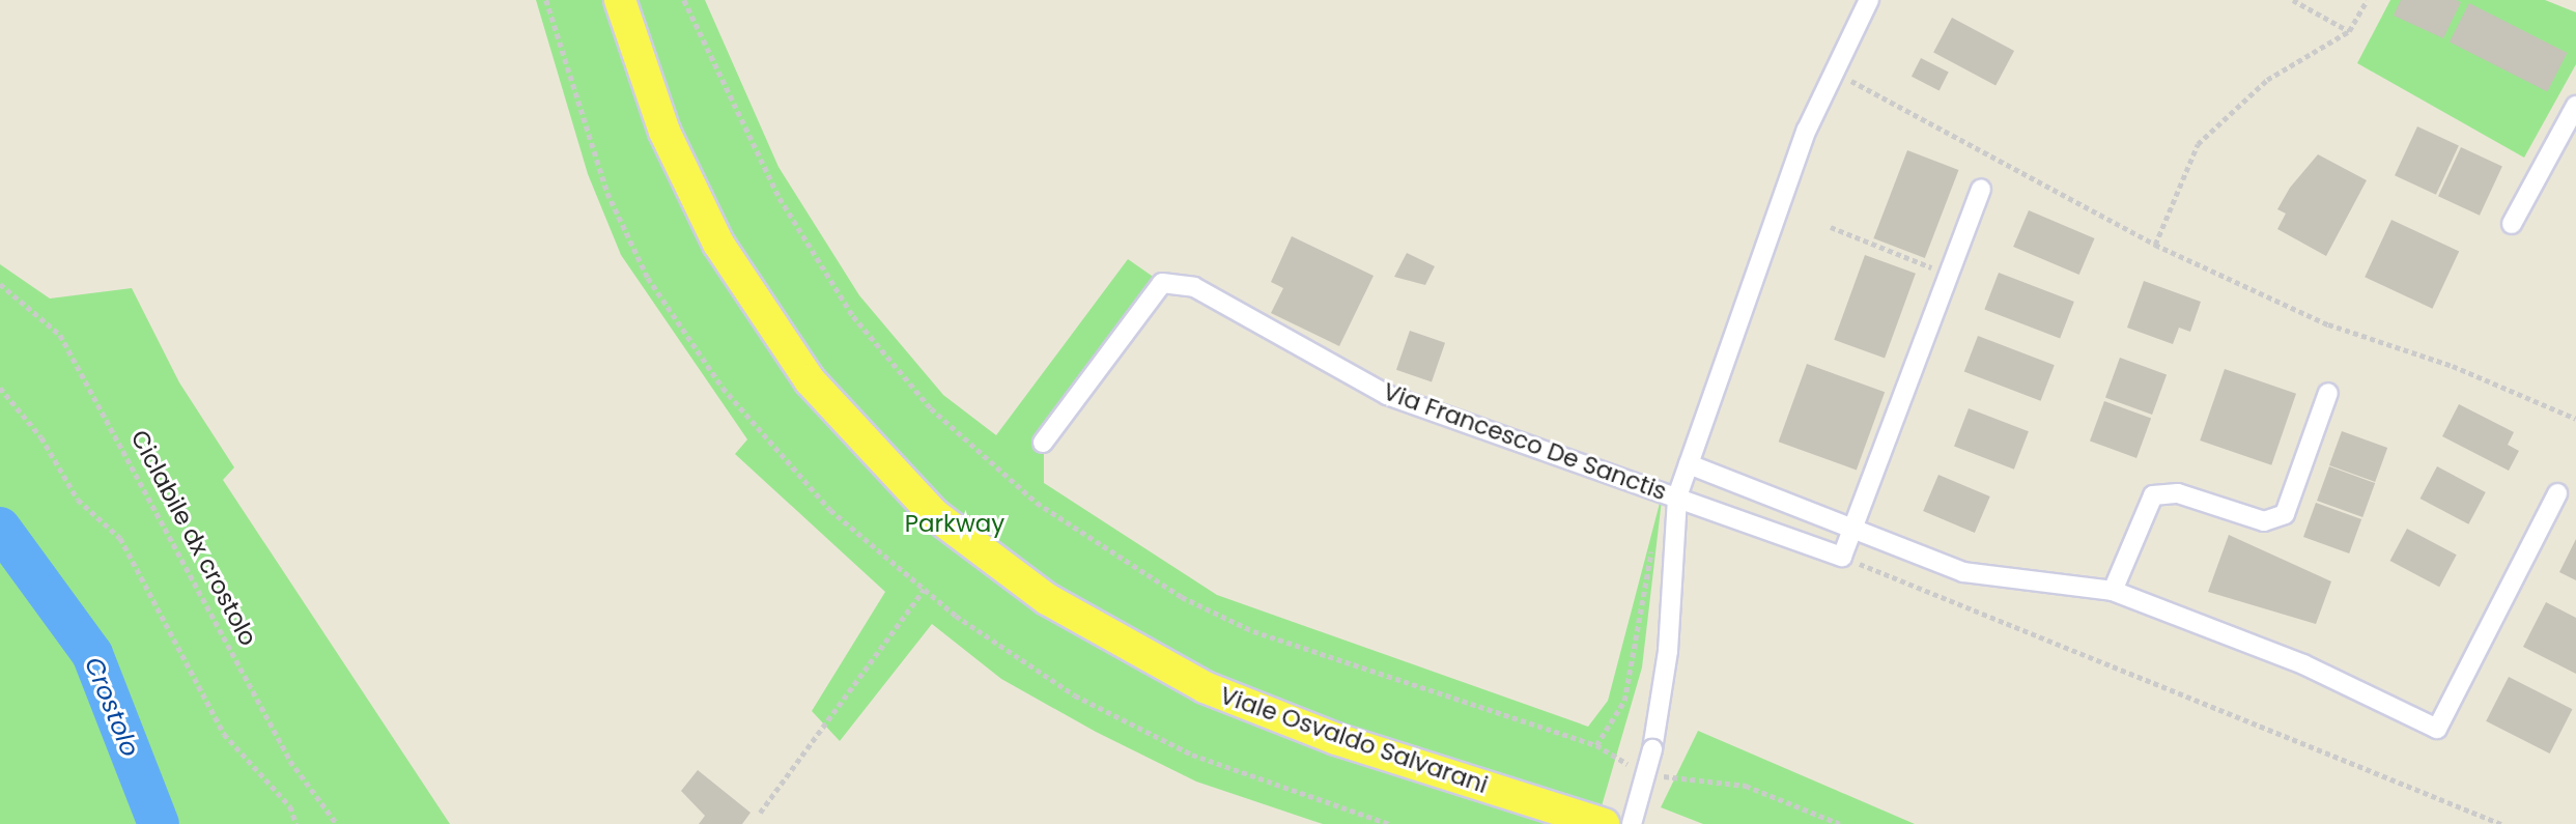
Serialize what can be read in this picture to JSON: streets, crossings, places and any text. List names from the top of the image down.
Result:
{
  "streets": {
    "main road": ["Viale Osvaldo Salvarani"],
    "street": ["Via Francesco De Sanctis"],
    "path": ["Ciclabile dx crostolo"]
  },
  "water": ["Crostolo"],
  "parks": ["Parkway"]
}
